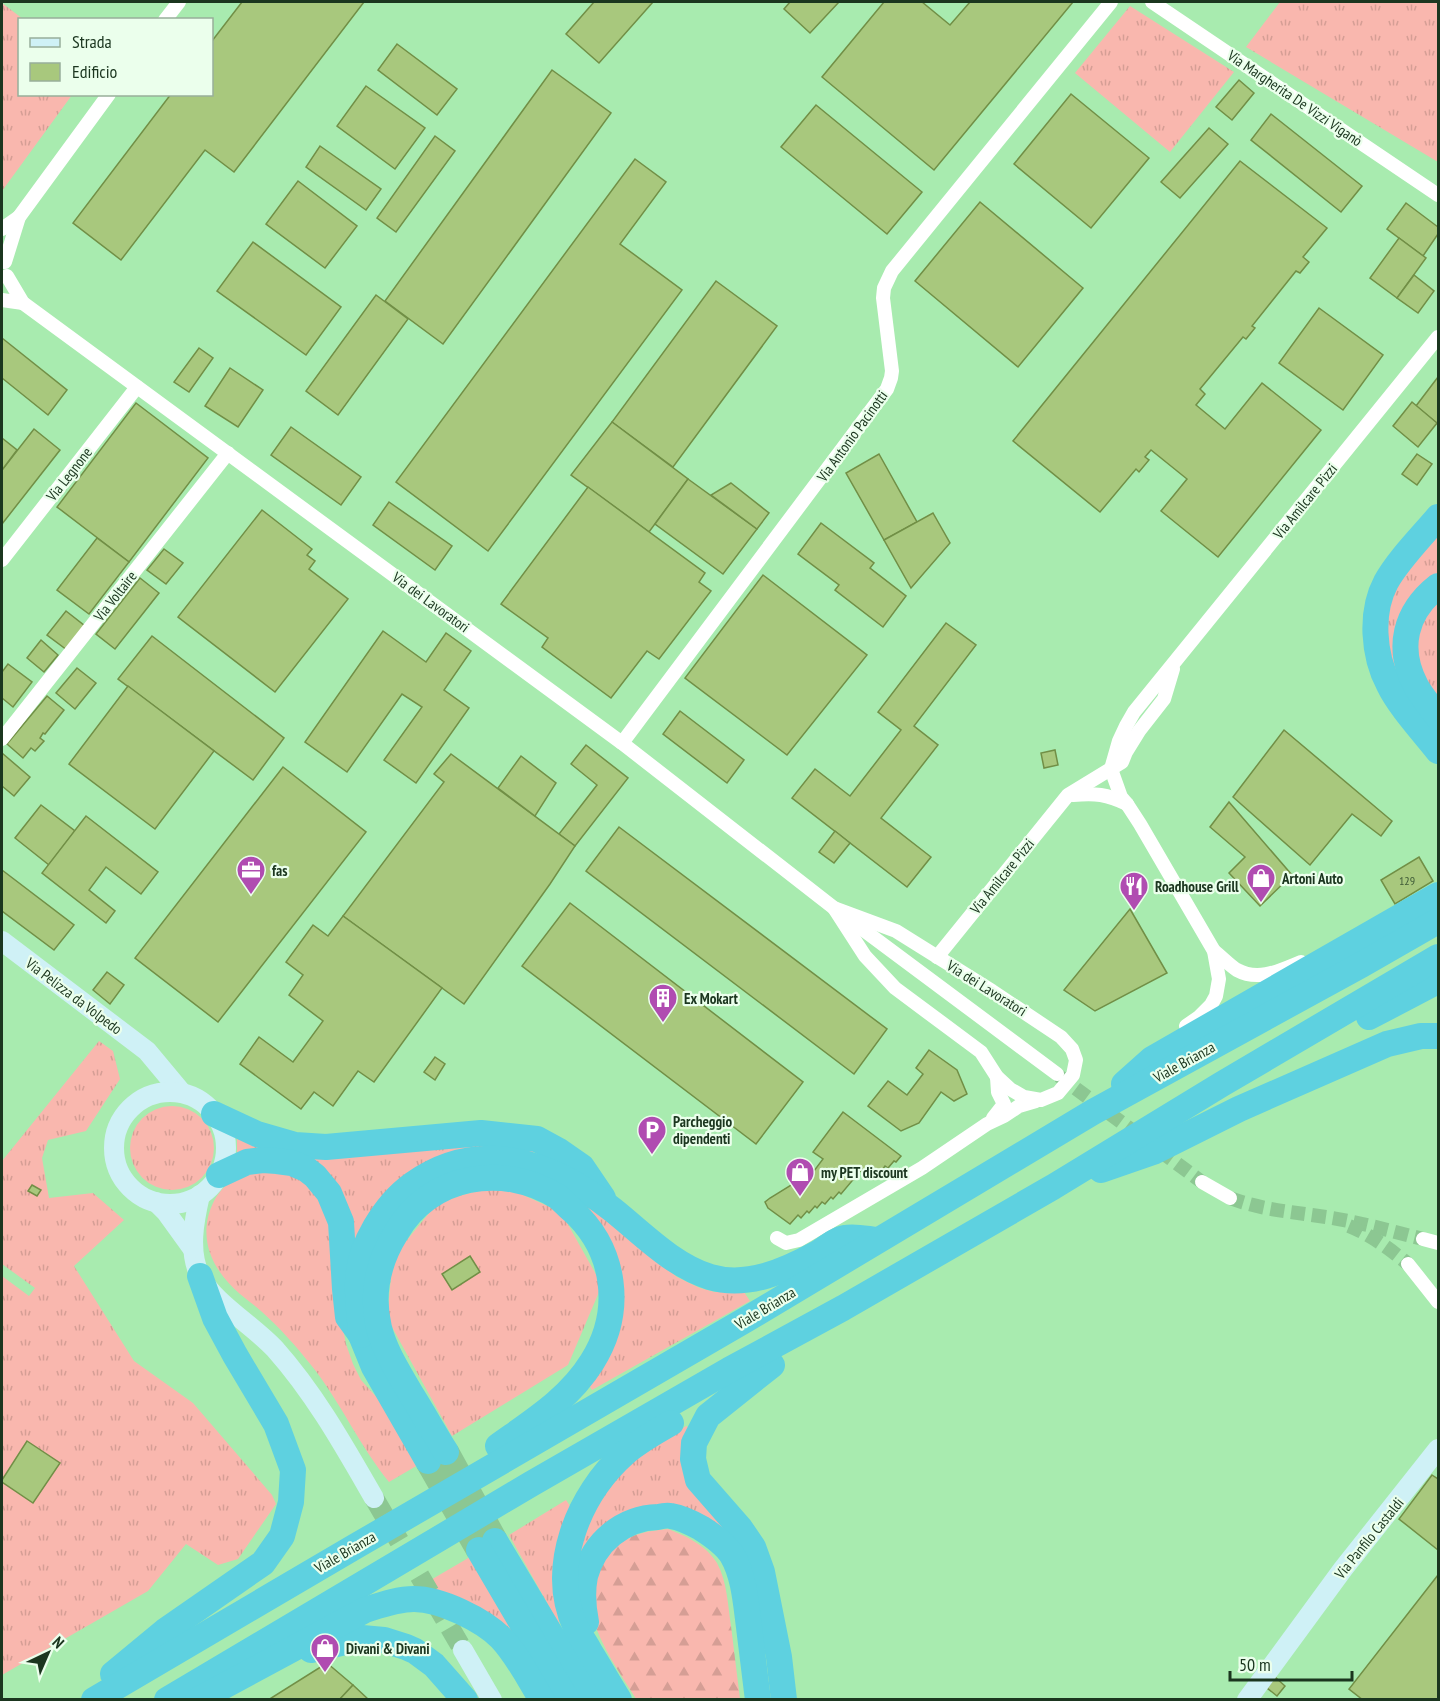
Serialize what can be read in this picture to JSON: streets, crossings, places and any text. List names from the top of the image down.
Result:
{
  "streets": {
    "highway": ["Viale Brianza"],
    "main road": ["Via Pelizza da Volpedo", "Via Panfilo Castaldi"],
    "street": [
      "Via Margherita De Vizzi Viganò",
      "Via Antonio Pacinotti",
      "Via Legnone",
      "Via Amilcare Pizzi",
      "Via Voltaire",
      "Via dei Lavoratori"
    ]
  },
  "crossings": [
    ["Via Antonio Pacinotti", "Via dei Lavoratori"],
    ["Via Legnone", "Via dei Lavoratori"],
    ["Via Amilcare Pizzi", "Via dei Lavoratori"],
    ["Via Voltaire", "Via dei Lavoratori"]
  ],
  "places": {
    "office": ["fas"],
    "shop": ["Artoni Auto", "my PET discount", "Divani & Divani"],
    "restaurant": ["Roadhouse Grill"],
    "building": ["Ex Mokart"],
    "parking": ["Parcheggio dipendenti"]
  },
  "house_numbers": ["129"],
  "legend": ["Strada", "Edificio"],
  "scale_bar": "50 m",
  "north": "top right"
}
